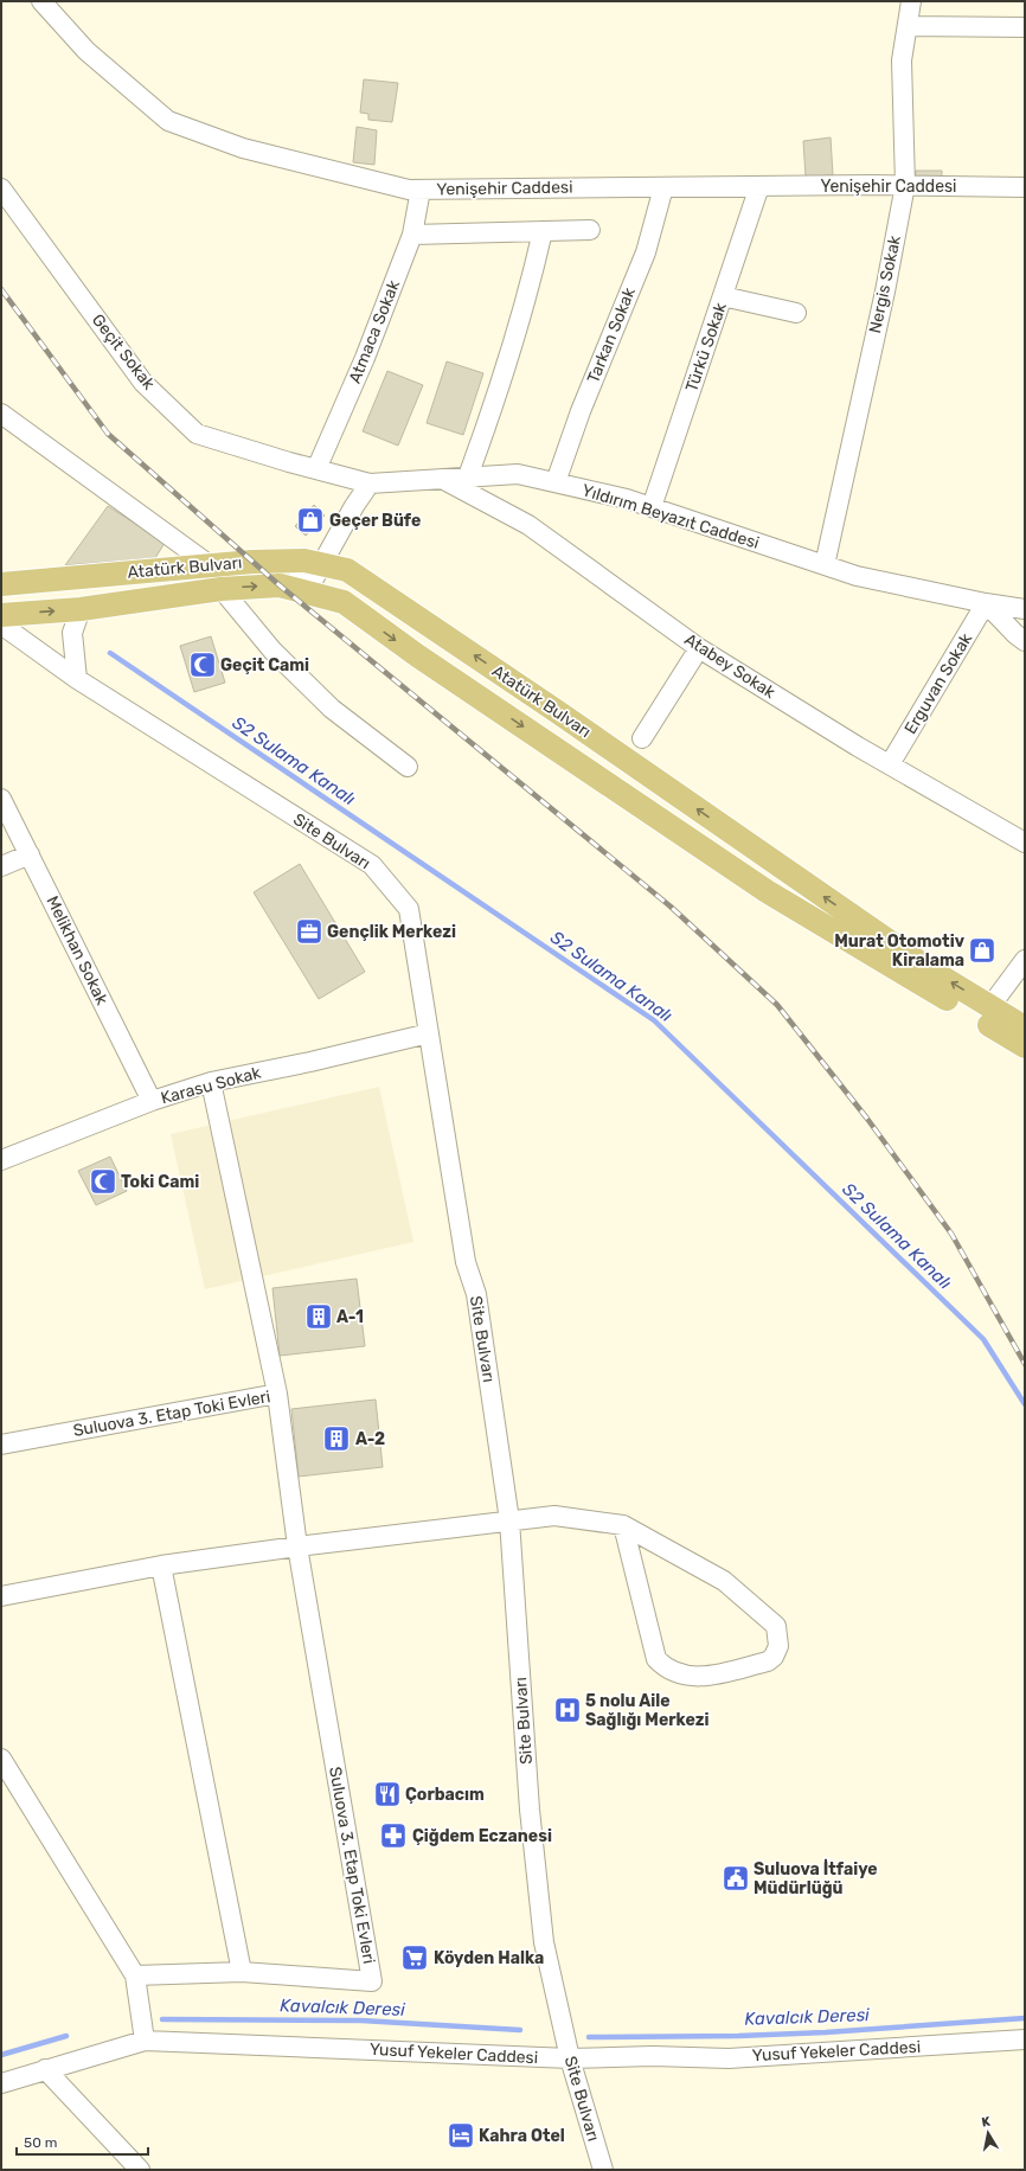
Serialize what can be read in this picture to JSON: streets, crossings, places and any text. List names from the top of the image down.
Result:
{
  "streets": {
    "main road": ["Atatürk Bulvarı"],
    "street": [
      "Yenişehir Caddesi",
      "Nergis Sokak",
      "Atmaca Sokak",
      "Tarkan Sokak",
      "Türkü Sokak",
      "Geçit Sokak",
      "Yıldırım Beyazıt Caddesi",
      "Atabey Sokak",
      "Erguvan Sokak",
      "Site Bulvarı",
      "Melikhan Sokak",
      "Karasu Sokak",
      "Suluova 3. Etap Toki Evleri",
      "Yusuf Yekeler Caddesi"
    ]
  },
  "crossings": [
    ["Yenişehir Caddesi", "Nergis Sokak"],
    ["Yenişehir Caddesi", "Atmaca Sokak"],
    ["Yenişehir Caddesi", "Tarkan Sokak"],
    ["Yenişehir Caddesi", "Türkü Sokak"],
    ["Nergis Sokak", "Yıldırım Beyazıt Caddesi"],
    ["Atmaca Sokak", "Geçit Sokak"],
    ["Tarkan Sokak", "Yıldırım Beyazıt Caddesi"],
    ["Türkü Sokak", "Yıldırım Beyazıt Caddesi"],
    ["Geçit Sokak", "Yıldırım Beyazıt Caddesi"],
    ["Yıldırım Beyazıt Caddesi", "Atabey Sokak"],
    ["Yıldırım Beyazıt Caddesi", "Erguvan Sokak"],
    ["Atabey Sokak", "Erguvan Sokak"],
    ["Site Bulvarı", "Karasu Sokak"],
    ["Site Bulvarı", "Yusuf Yekeler Caddesi"],
    ["Melikhan Sokak", "Karasu Sokak"]
  ],
  "water": ["S2 Sulama Kanalı", "Kavalcık Deresi"],
  "places": {
    "shop": ["Geçer Büfe", "Murat Otomotiv Kiralama"],
    "mosque": ["Geçit Cami", "Toki Cami"],
    "office": ["Gençlik Merkezi"],
    "building": ["A-1", "A-2"],
    "hospital": ["5 nolu Aile Sağlığı Merkezi"],
    "restaurant": ["Çorbacım"],
    "pharmacy": ["Çiğdem Eczanesi"],
    "public building": ["Suluova İtfaiye Müdürlüğü"],
    "supermarket": ["Köyden Halka"],
    "hotel": ["Kahra Otel"]
  },
  "scale_bar": "50 m",
  "north": "top"
}
